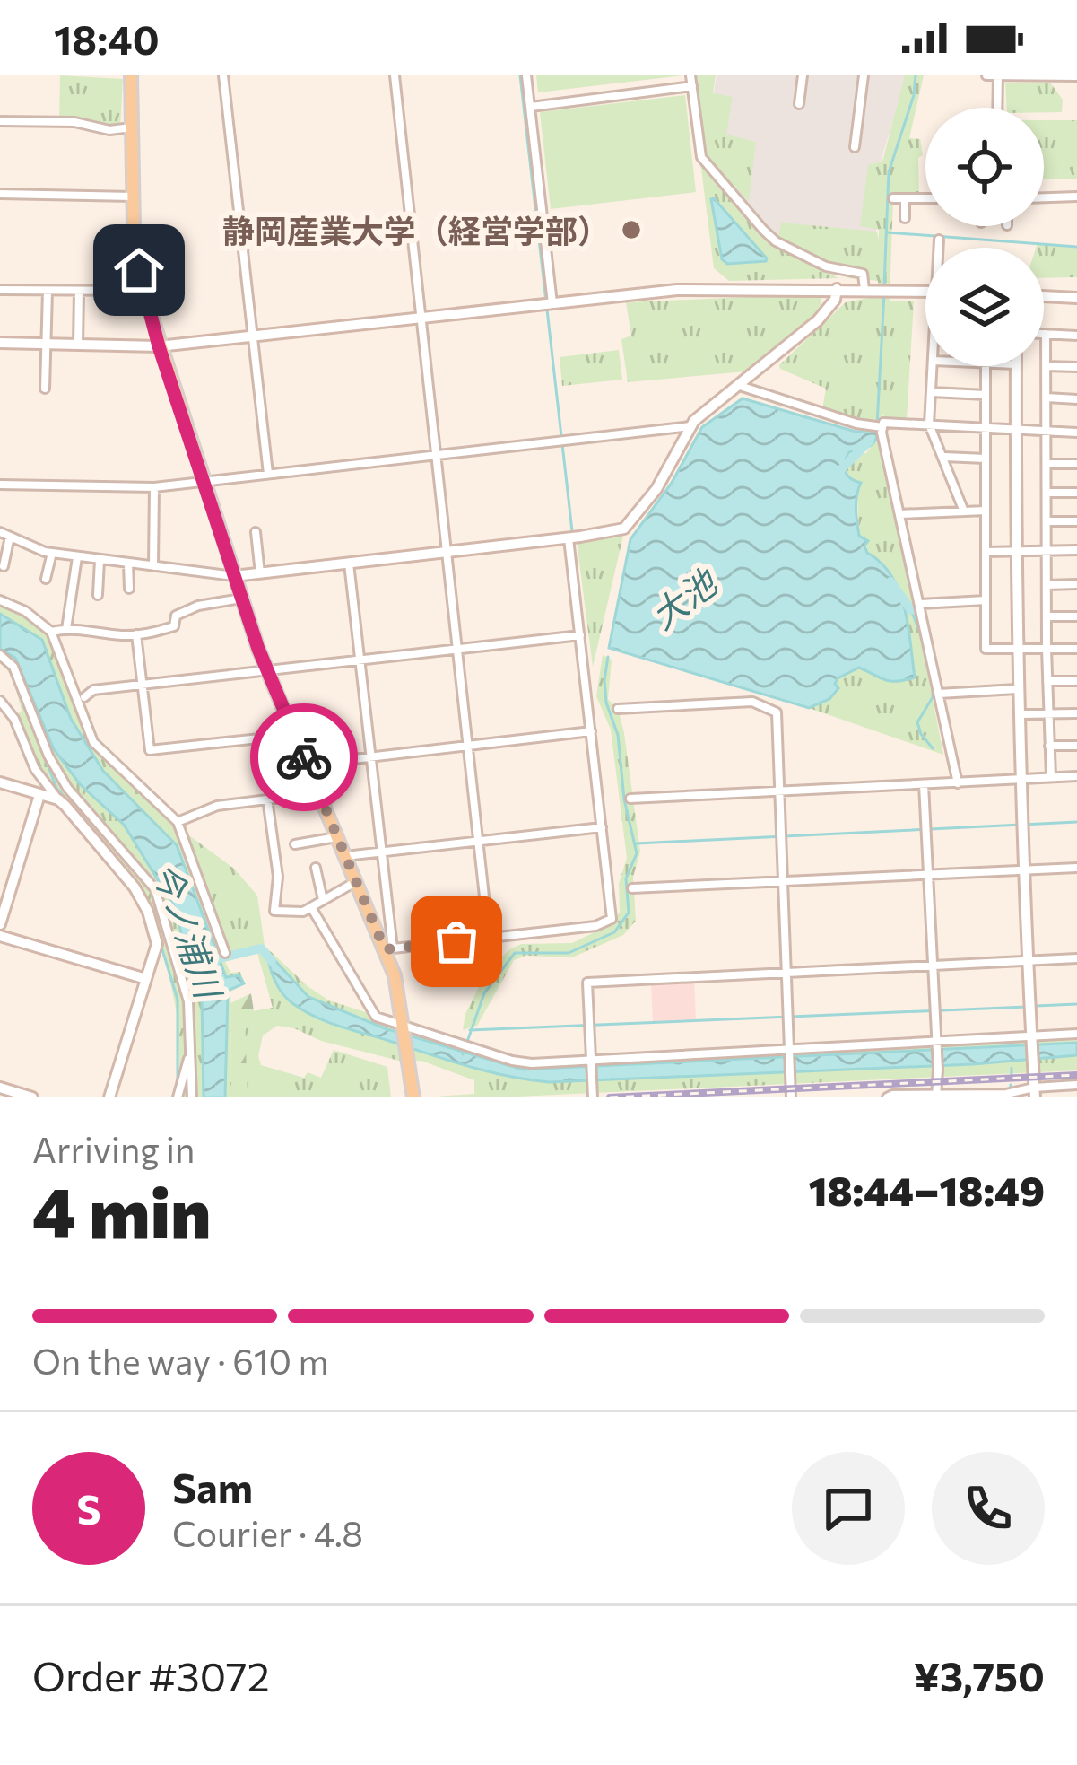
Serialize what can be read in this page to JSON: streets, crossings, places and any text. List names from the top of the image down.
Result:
{
  "water": ["大池", "今ノ浦川"],
  "places": ["静岡産業大学（経営学部）"],
  "page": {
    "status": "18:40",
    "heading": ["4 min", "Arriving in", "18:44–18:49"],
    "panel": [
      "Sam",
      "Courier · 4.8",
      "Order #3072",
      "¥3,750"
    ],
    "bar": "On the way · 610 m",
    "round": "S"
  }
}
